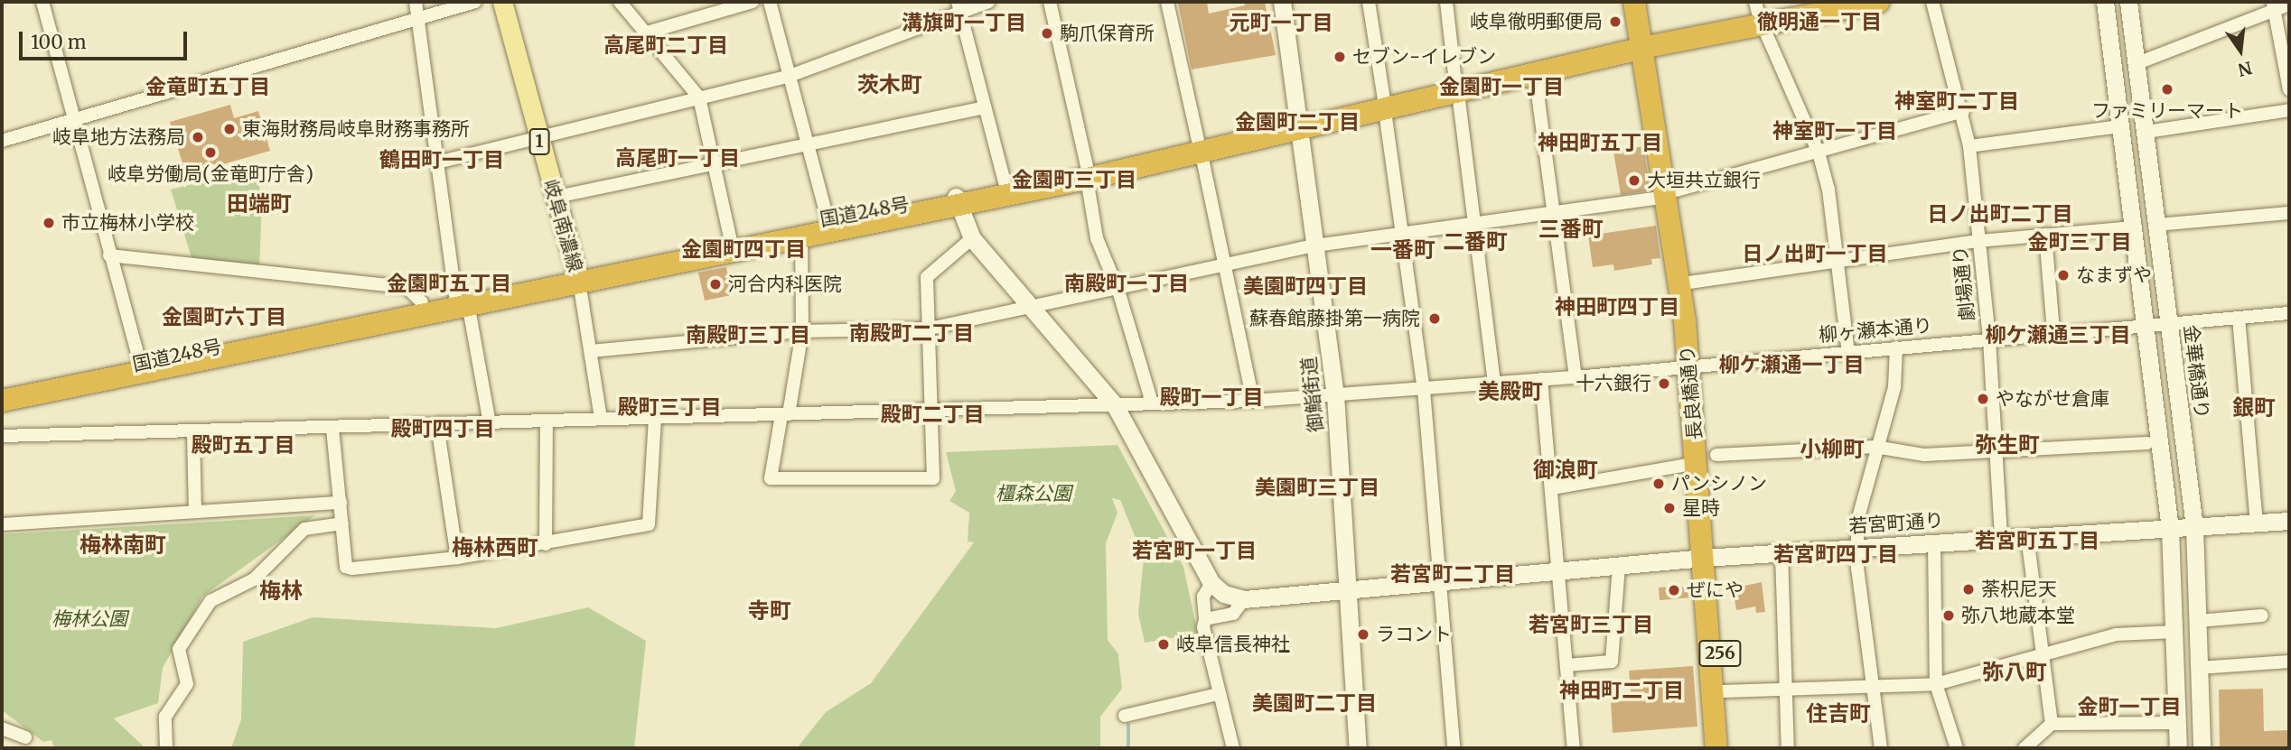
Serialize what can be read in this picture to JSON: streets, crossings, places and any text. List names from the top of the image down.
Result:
{
  "streets": {
    "highway": ["国道248号", "長良橋通り", "256"],
    "main road": ["1", "岐阜南濃線"],
    "street": [
      "劇場通り",
      "柳ヶ瀬本通り",
      "金華橋通り",
      "御鮨街道",
      "若宮町通り"
    ]
  },
  "crossings": [
    ["国道248号", "岐阜南濃線"],
    ["国道248号", "長良橋通り"],
    ["国道248号", "御鮨街道"],
    ["劇場通り", "柳ヶ瀬本通り"],
    ["劇場通り", "若宮町通り"],
    ["柳ヶ瀬本通り", "金華橋通り"],
    ["柳ヶ瀬本通り", "長良橋通り"],
    ["柳ヶ瀬本通り", "御鮨街道"],
    ["金華橋通り", "若宮町通り"],
    ["長良橋通り", "若宮町通り"],
    ["御鮨街道", "若宮町通り"]
  ],
  "districts": [
    "徹明通一丁目",
    "溝旗町一丁目",
    "元町一丁目",
    "高尾町二丁目",
    "茨木町",
    "金竜町五丁目",
    "金園町一丁目",
    "神室町二丁目",
    "金園町二丁目",
    "神室町一丁目",
    "神田町五丁目",
    "高尾町一丁目",
    "鶴田町一丁目",
    "金園町三丁目",
    "田端町",
    "日ノ出町二丁目",
    "三番町",
    "二番町",
    "金町三丁目",
    "金園町四丁目",
    "一番町",
    "日ノ出町一丁目",
    "金園町五丁目",
    "南殿町一丁目",
    "美園町四丁目",
    "神田町四丁目",
    "金園町六丁目",
    "南殿町二丁目",
    "南殿町三丁目",
    "柳ケ瀬通三丁目",
    "柳ケ瀬通一丁目",
    "美殿町",
    "殿町一丁目",
    "殿町三丁目",
    "銀町",
    "殿町二丁目",
    "殿町四丁目",
    "殿町五丁目",
    "弥生町",
    "小柳町",
    "御浪町",
    "美園町三丁目",
    "若宮町五丁目",
    "梅林南町",
    "梅林西町",
    "若宮町一丁目",
    "若宮町四丁目",
    "若宮町二丁目",
    "梅林",
    "寺町",
    "若宮町三丁目",
    "弥八町",
    "神田町二丁目",
    "美園町二丁目",
    "金町一丁目",
    "住吉町"
  ],
  "parks": ["橿森公園", "梅林公園"],
  "places": [
    "岐阜徹明郵便局",
    "駒爪保育所",
    "セブン-イレブン",
    "ファミリーマート",
    "東海財務局岐阜財務事務所",
    "岐阜地方法務局",
    "岐阜労働局(金竜町庁舎)",
    "大垣共立銀行",
    "市立梅林小学校",
    "なまずや",
    "河合内科医院",
    "蘇春館藤掛第一病院",
    "十六銀行",
    "やながせ倉庫",
    "パンシノン",
    "星時",
    "荼枳尼天",
    "ぜにや",
    "弥八地蔵本堂",
    "ラコント",
    "岐阜信長神社"
  ],
  "scale_bar": "100 m",
  "north": "bottom"
}
